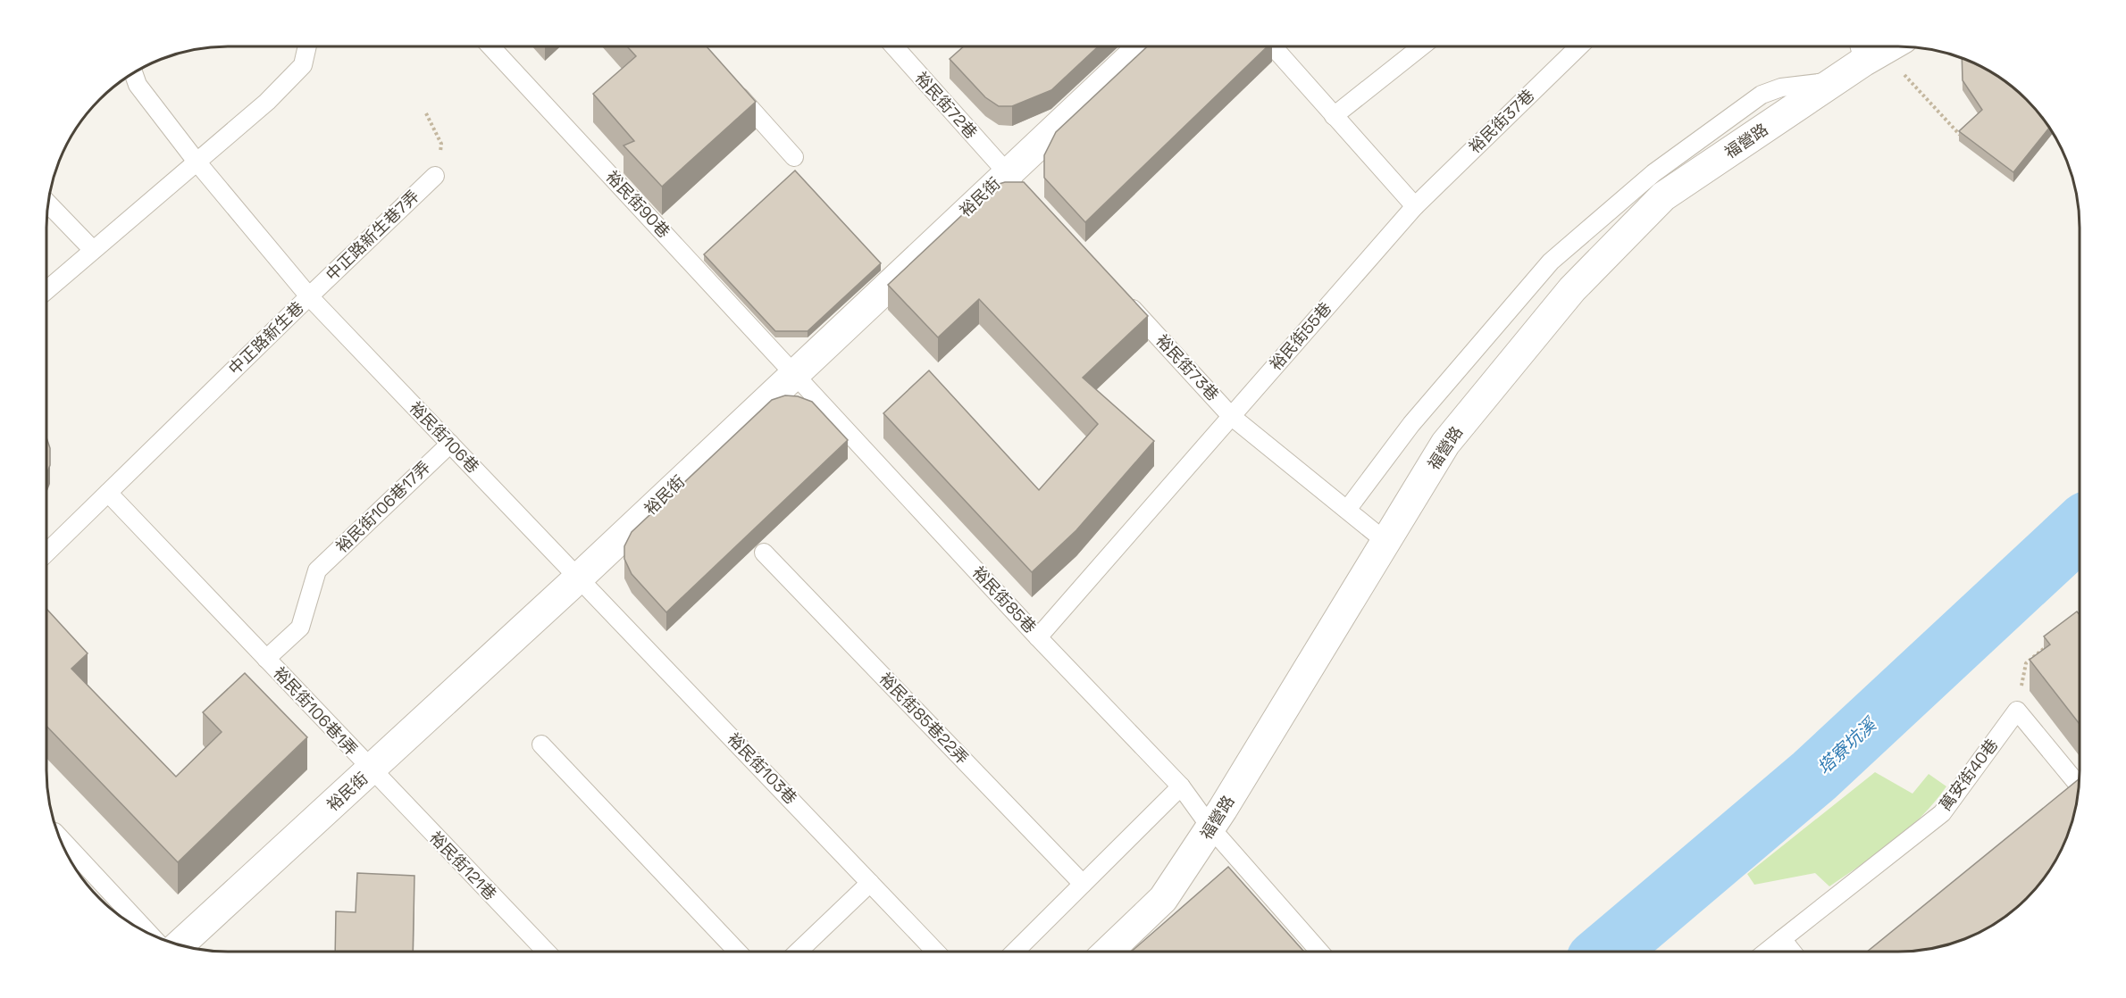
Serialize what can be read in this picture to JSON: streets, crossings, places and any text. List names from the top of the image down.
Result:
{
  "streets": {
    "street": ["福營路", "裕民街"],
    "lane": [
      "裕民街72巷",
      "裕民街37巷",
      "裕民街90巷",
      "中正路新生巷7弄",
      "裕民街55巷",
      "中正路新生巷",
      "裕民街73巷",
      "裕民街106巷",
      "裕民街106巷17弄",
      "裕民街85巷",
      "裕民街106巷1弄",
      "裕民街85巷22弄",
      "裕民街103巷",
      "萬安街40巷",
      "裕民街121巷"
    ]
  },
  "crossings": [
    ["裕民街72巷", "裕民街"],
    ["裕民街37巷", "裕民街55巷"],
    ["福營路", "裕民街73巷"],
    ["福營路", "裕民街85巷"],
    ["裕民街", "裕民街90巷"],
    ["裕民街", "裕民街106巷"],
    ["裕民街", "裕民街85巷"],
    ["裕民街", "裕民街106巷1弄"],
    ["裕民街", "裕民街103巷"],
    ["裕民街", "裕民街121巷"],
    ["裕民街90巷", "裕民街85巷"],
    ["中正路新生巷7弄", "中正路新生巷"],
    ["中正路新生巷7弄", "裕民街106巷"],
    ["裕民街55巷", "裕民街73巷"],
    ["裕民街55巷", "裕民街85巷"],
    ["中正路新生巷", "裕民街106巷"],
    ["裕民街106巷", "裕民街106巷17弄"],
    ["裕民街106巷", "裕民街103巷"],
    ["裕民街106巷17弄", "裕民街106巷1弄"],
    ["裕民街106巷1弄", "裕民街121巷"]
  ],
  "water": ["塔寮坑溪"]
}
